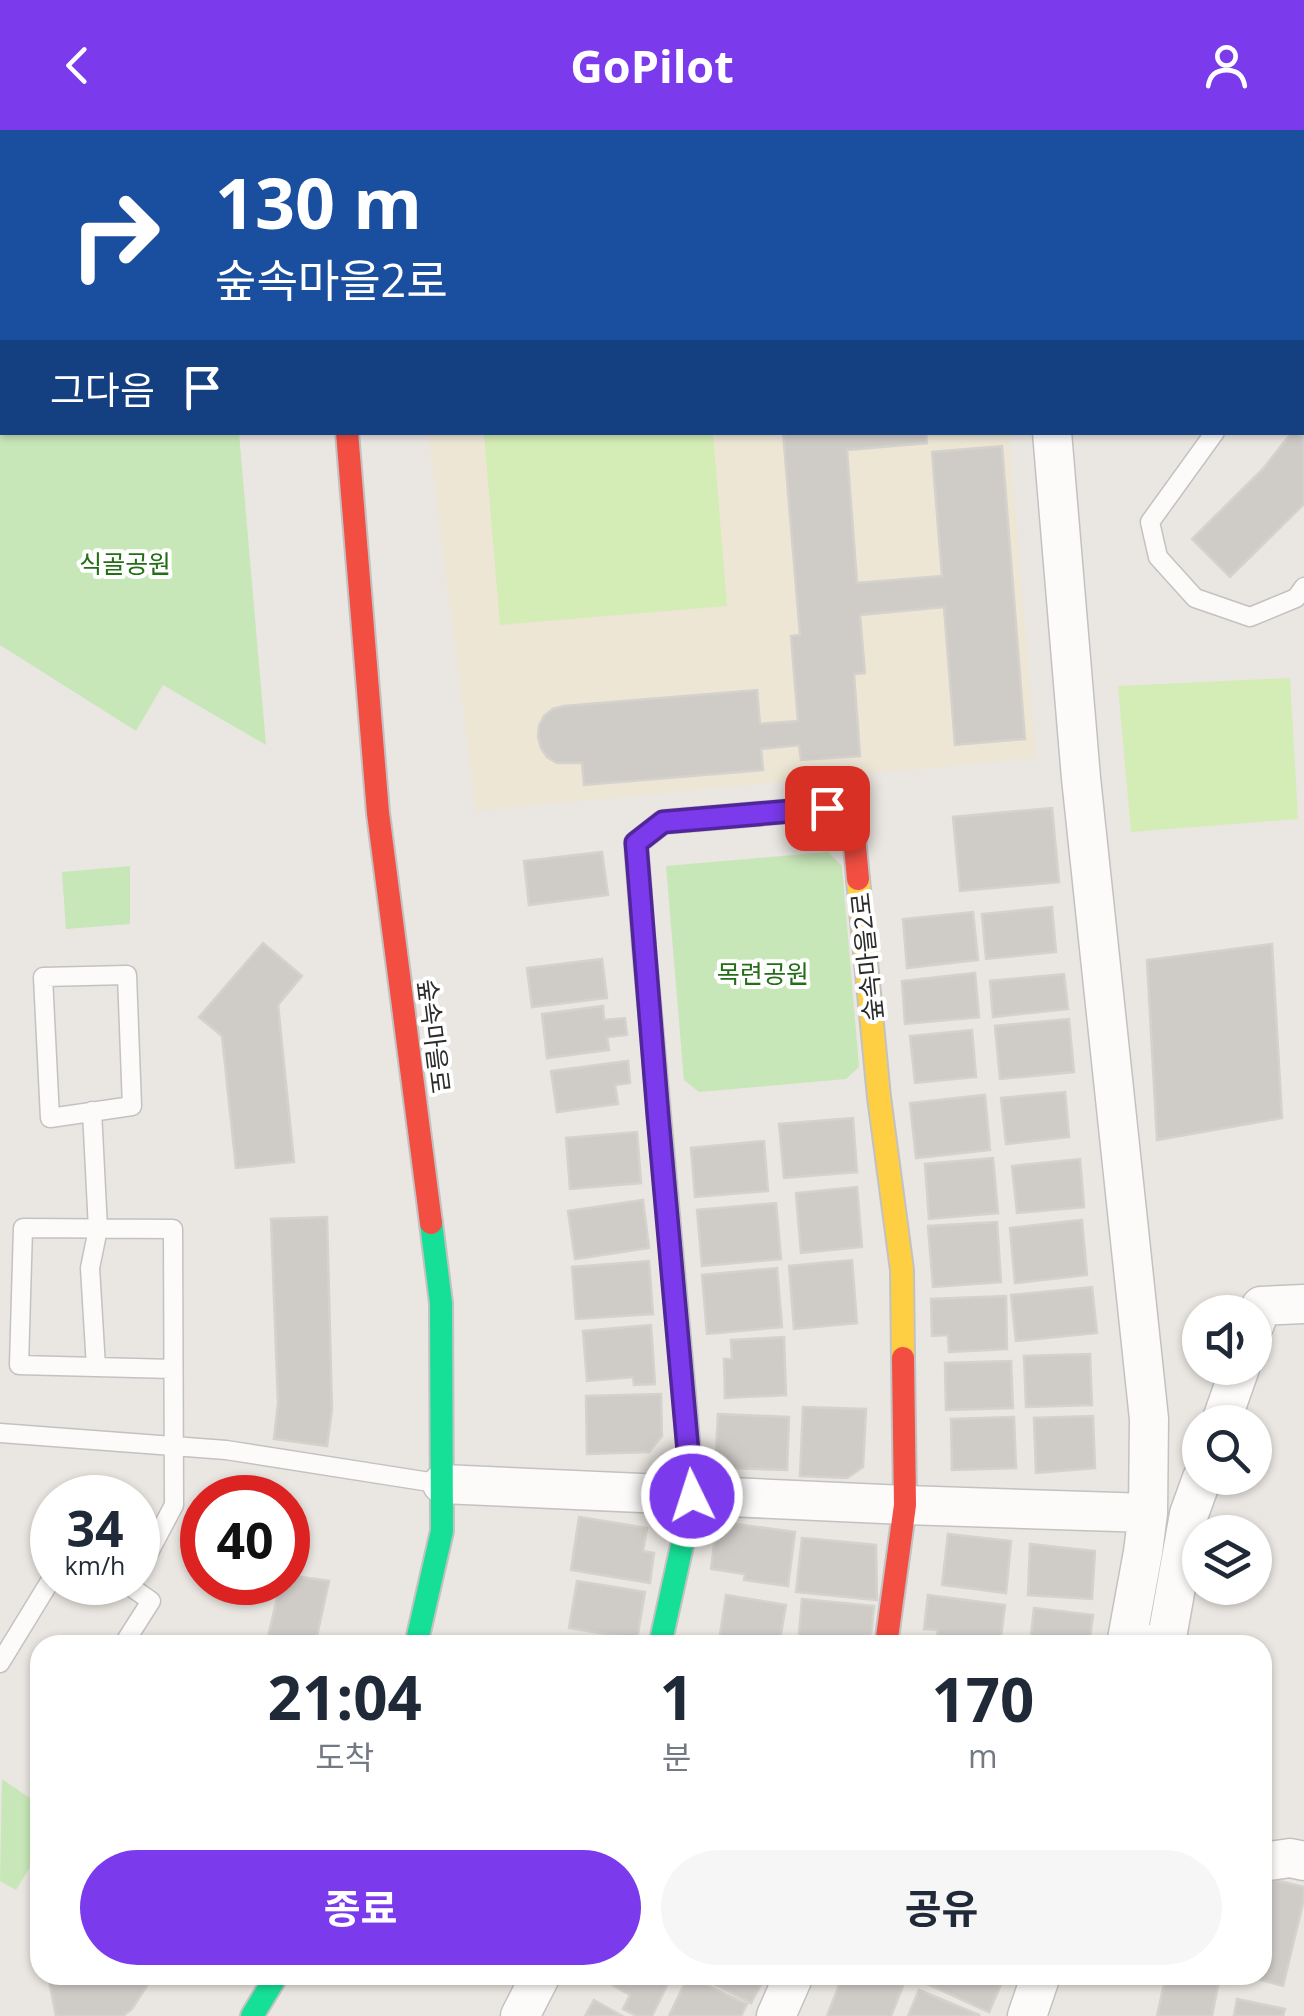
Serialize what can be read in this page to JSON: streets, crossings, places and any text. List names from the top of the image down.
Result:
{
  "streets": {
    "street": ["숲속마을2로", "숲속마을로"]
  },
  "parks": ["식골공원", "목련공원"],
  "page": {
    "header": "GoPilot",
    "turn": ["130 m", "숲속마을2로"],
    "then": "그다음",
    "speed": "34 km/h",
    "limit": "40",
    "eta": [
      "21:04",
      "도착",
      "1",
      "분",
      "170",
      "m"
    ],
    "buttons": ["종료", "공유"]
  }
}
